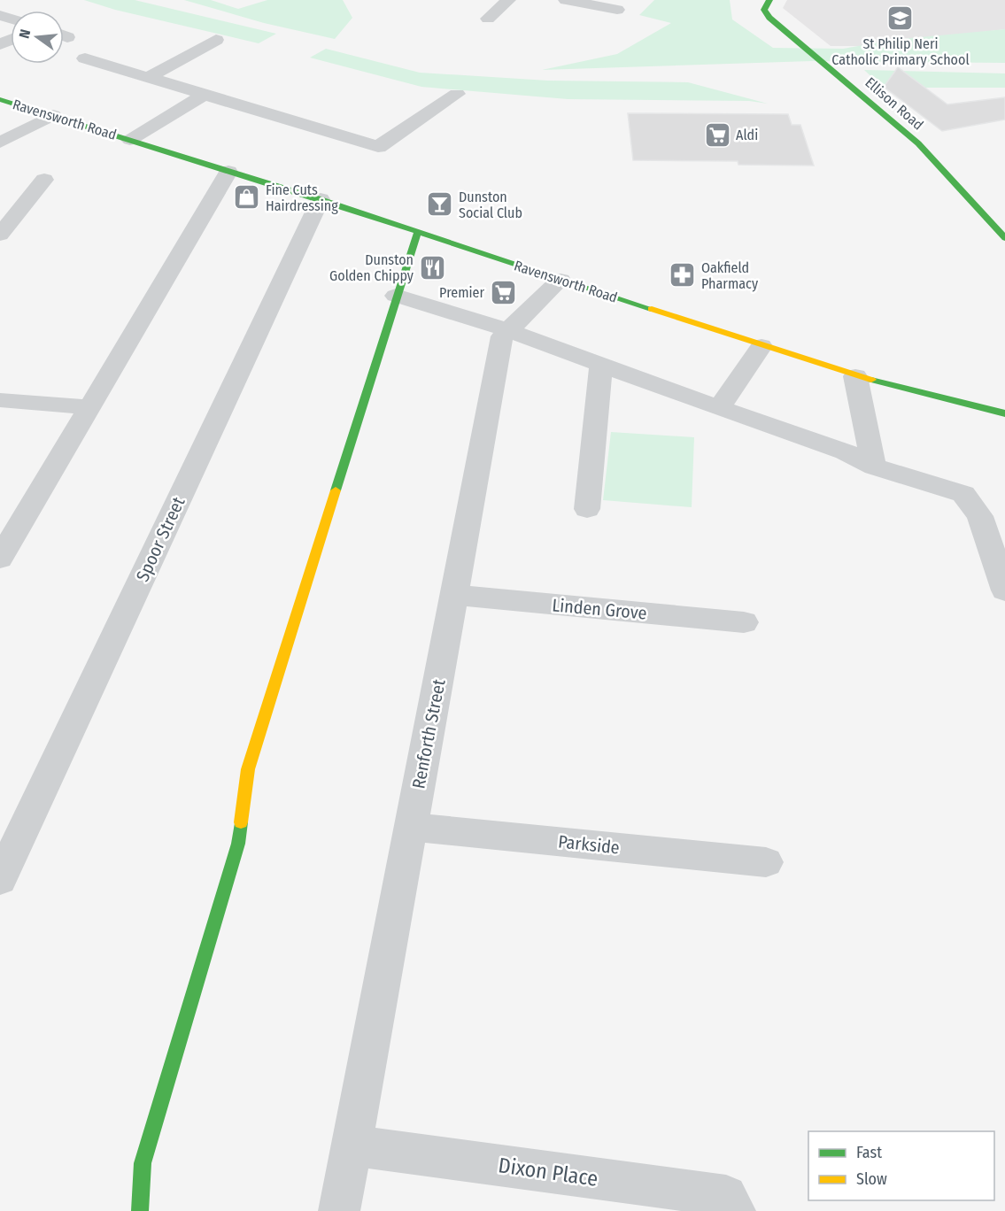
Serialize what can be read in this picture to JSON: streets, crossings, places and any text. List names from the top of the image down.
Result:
{
  "streets": {
    "street": [
      "Ellison Road",
      "Ravensworth Road",
      "Spoor Street",
      "Linden Grove",
      "Renforth Street",
      "Parkside",
      "Dixon Place"
    ]
  },
  "crossings": [
    ["Ravensworth Road", "Spoor Street"],
    ["Ravensworth Road", "Renforth Street"],
    ["Linden Grove", "Renforth Street"],
    ["Renforth Street", "Parkside"],
    ["Renforth Street", "Dixon Place"]
  ],
  "places": {
    "school or university": ["St Philip Neri Catholic Primary School"],
    "supermarket": ["Aldi", "Premier"],
    "shop": ["Fine Cuts Hairdressing"],
    "bar": ["Dunston Social Club"],
    "restaurant": ["Dunston Golden Chippy"],
    "pharmacy": ["Oakfield Pharmacy"]
  },
  "legend": ["Fast", "Slow"],
  "north": "left"
}
